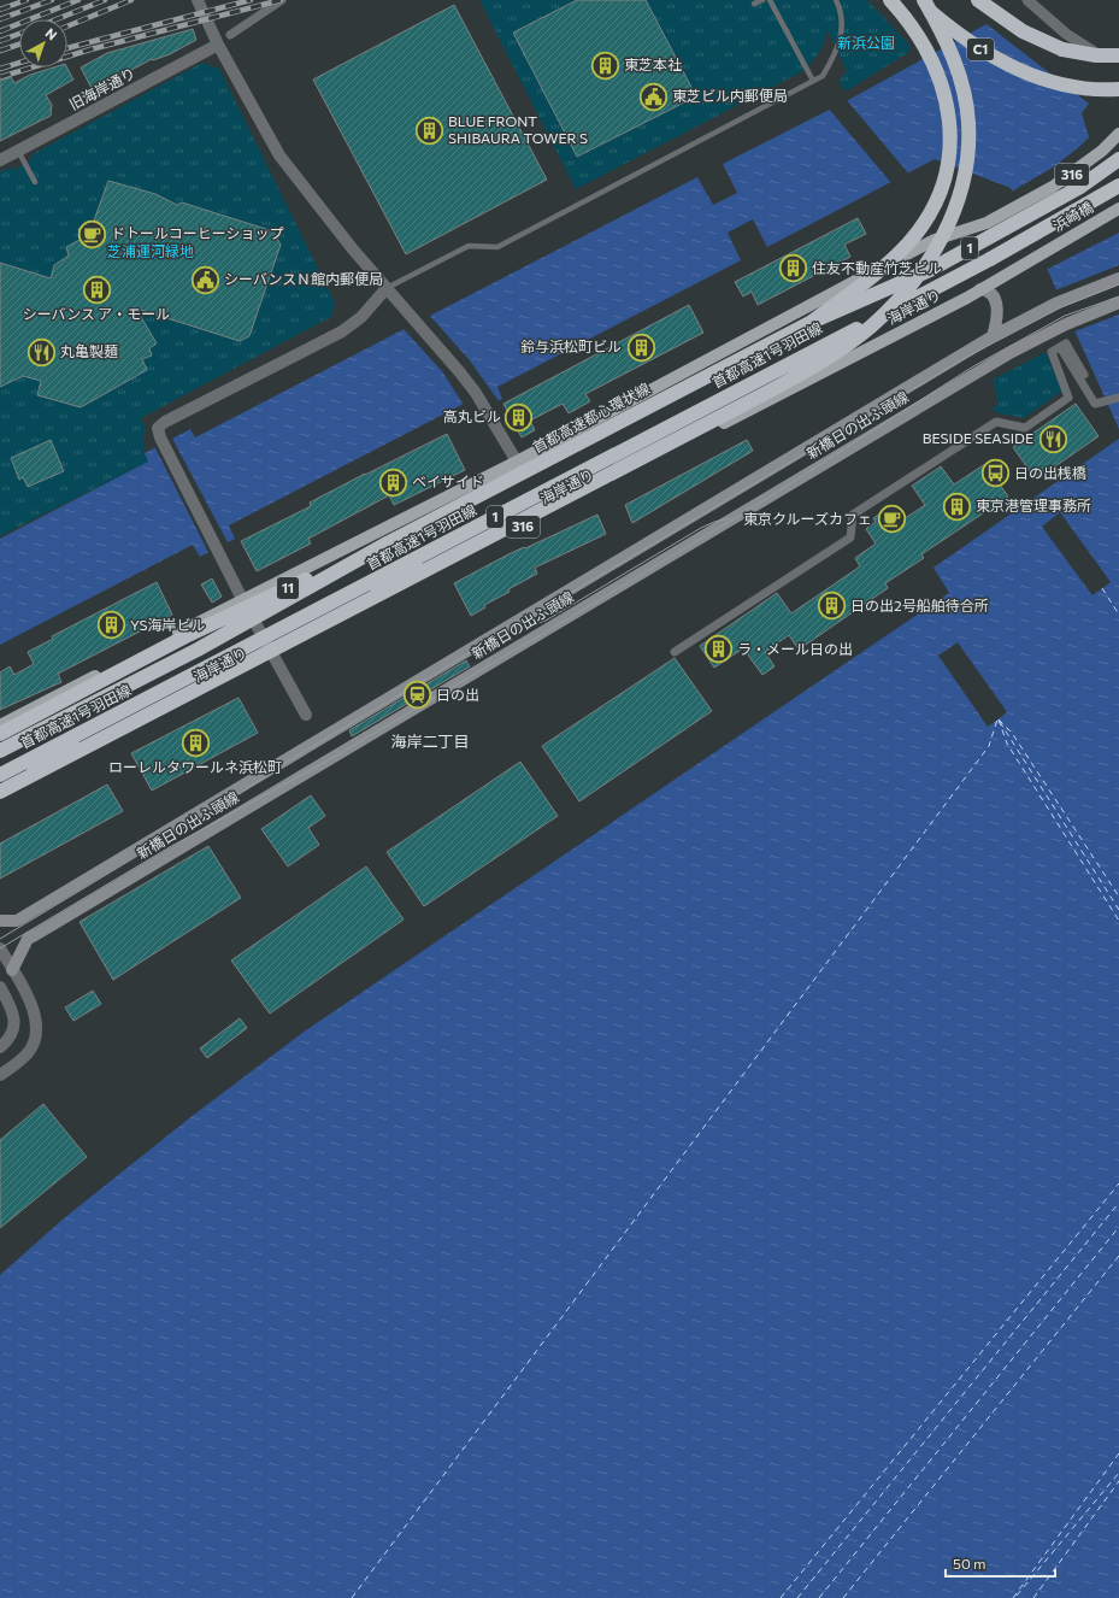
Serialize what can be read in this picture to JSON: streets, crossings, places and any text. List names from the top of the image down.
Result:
{
  "streets": {
    "highway": [
      "C1",
      "1",
      "首都高速1号羽田線",
      "首都高速都心環状線",
      "11"
    ],
    "main road": [
      "316",
      "浜崎橋",
      "海岸通り",
      "新橋日の出ふ頭線"
    ],
    "street": ["旧海岸通り"]
  },
  "crossings": [
    ["316", "首都高速都心環状線"],
    ["浜崎橋", "海岸通り"],
    ["首都高速1号羽田線", "首都高速都心環状線"],
    ["首都高速1号羽田線", "11"],
    ["首都高速都心環状線", "11"]
  ],
  "districts": ["海岸二丁目"],
  "parks": ["新浜公園", "芝浦運河緑地"],
  "places": {
    "building": [
      "東芝本社",
      "BLUE FRONT SHIBAURA TOWER S",
      "住友不動産竹芝ビル",
      "シーバンス ア・モール",
      "鈴与浜松町ビル",
      "高丸ビル",
      "ベイサイド",
      "東京港管理事務所",
      "日の出2号船舶待合所",
      "YS海岸ビル",
      "ラ・メール日の出",
      "ローレルタワールネ浜松町"
    ],
    "public building": ["東芝ビル内郵便局", "シーバンスＮ館内郵便局"],
    "cafe": ["ドトールコーヒーショップ", "東京クルーズカフェ"],
    "restaurant": ["丸亀製麺", "BESIDE SEASIDE"],
    "bus stop": ["日の出桟橋"],
    "station": ["日の出"]
  },
  "scale_bar": "50 m",
  "north": "top right"
}
